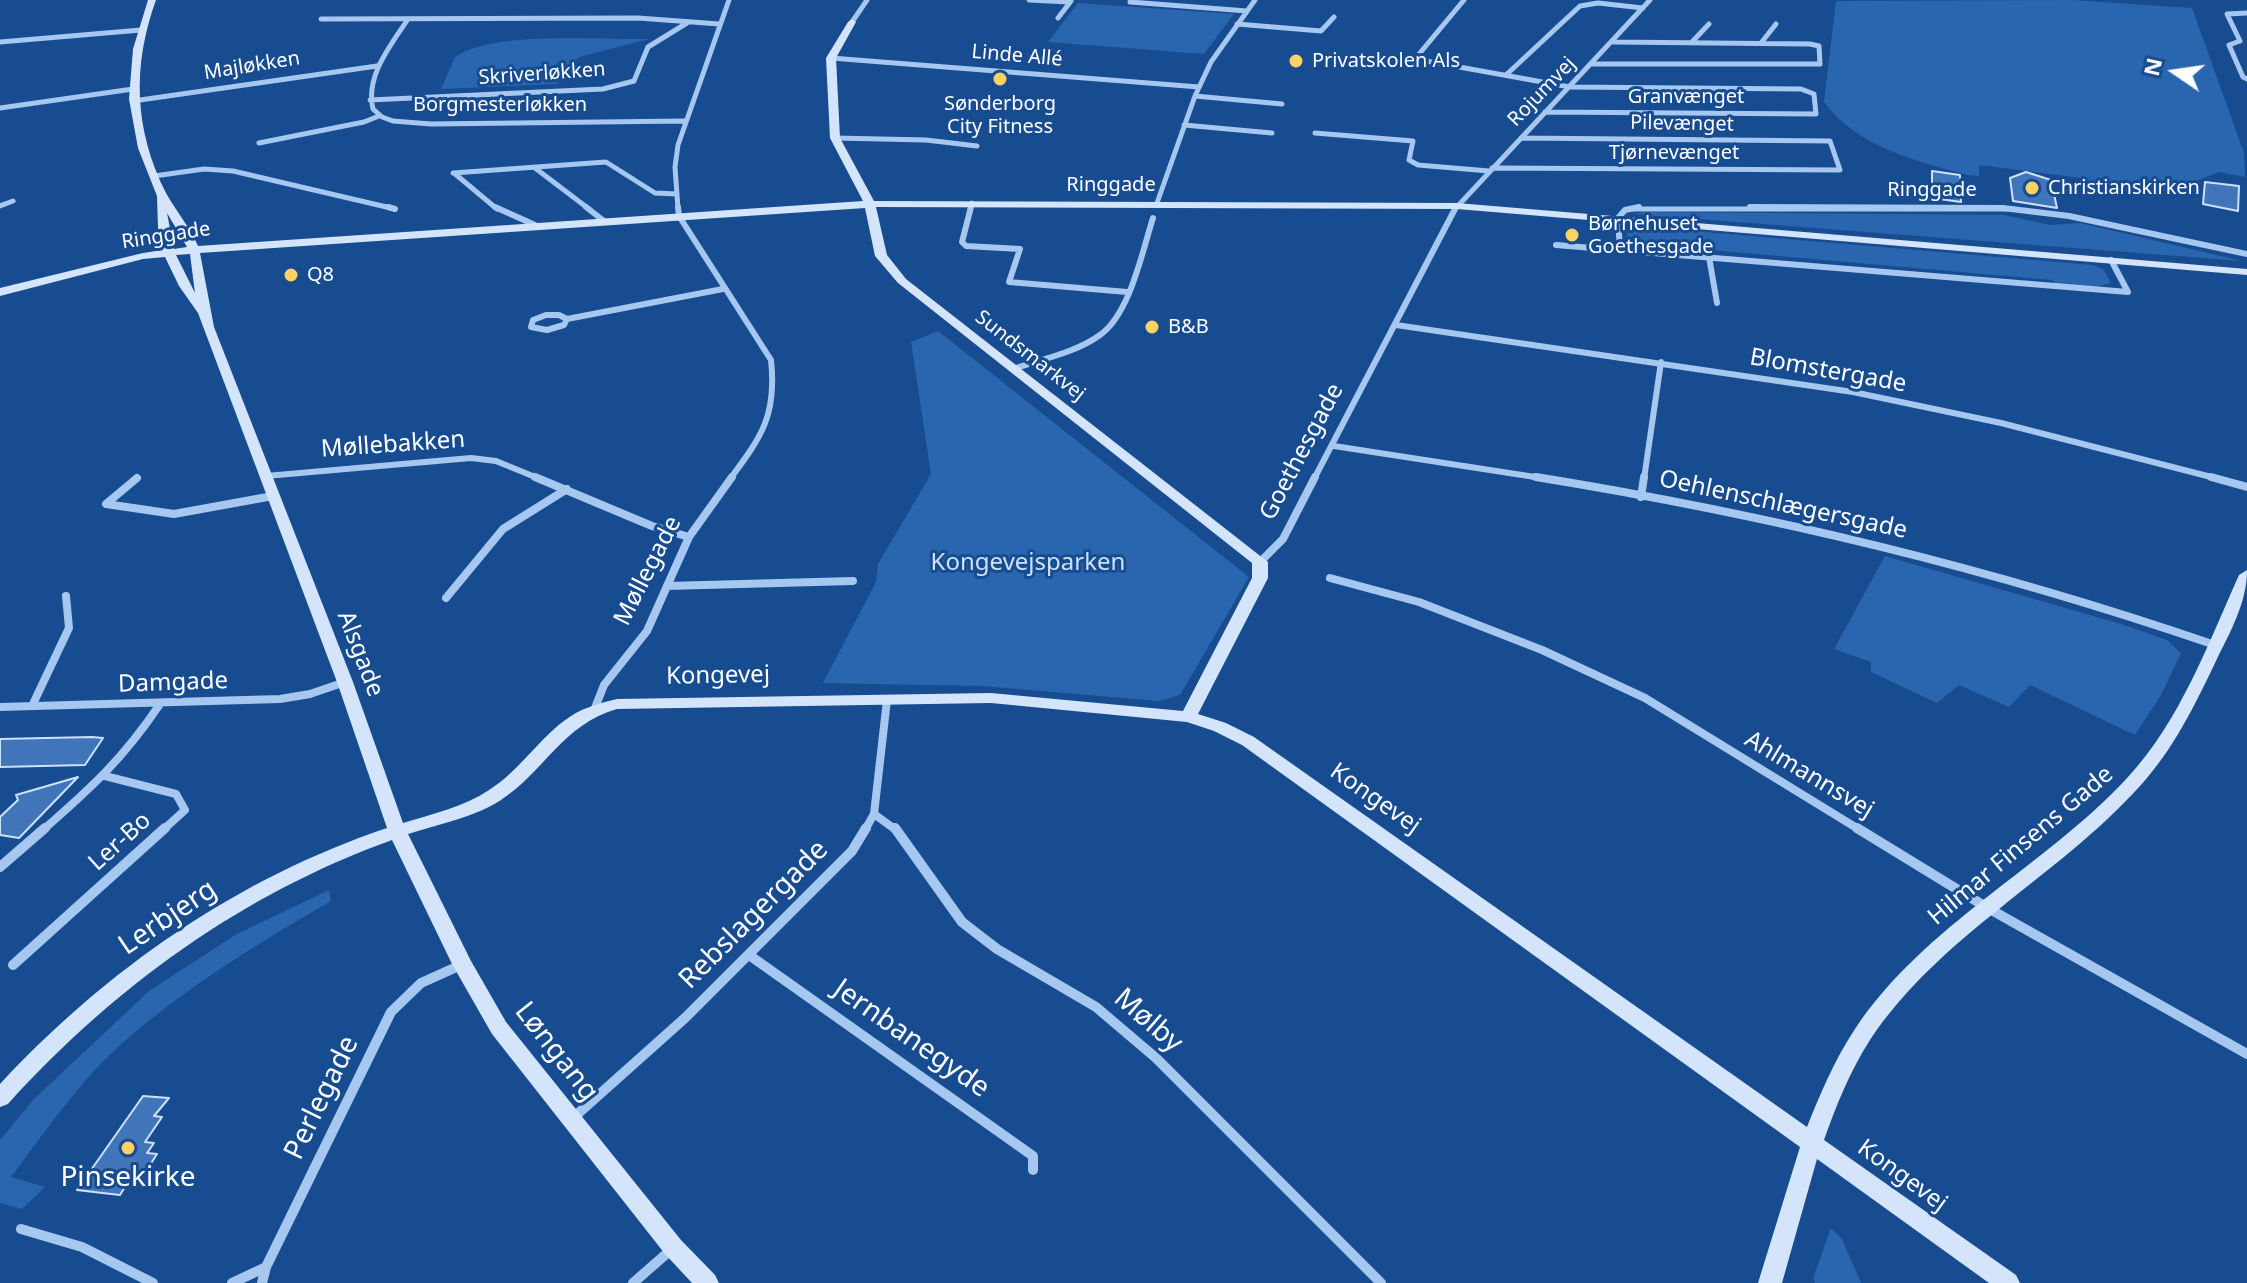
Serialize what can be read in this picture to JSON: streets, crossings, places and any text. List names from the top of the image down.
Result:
{
  "streets": {
    "street": [
      "Linde Allé",
      "Majløkken",
      "Skriverløkken",
      "Rojumvej",
      "Granvænget",
      "Borgmesterløkken",
      "Pilevænget",
      "Tjørnevænget",
      "Ringgade",
      "Sundsmarkvej",
      "Blomstergade",
      "Møllebakken",
      "Goethesgade",
      "Oehlenschlægersgade",
      "Møllegade",
      "Alsgade",
      "Kongevej",
      "Damgade",
      "Ahlmannsvej",
      "Ler-Bo",
      "Hilmar Finsens Gade",
      "Rebslagergade",
      "Lerbjerg",
      "Mølby",
      "Jernbanegyde",
      "Løngang",
      "Perlegade"
    ]
  },
  "crossings": [
    ["Linde Allé", "Sundsmarkvej"],
    ["Majløkken", "Alsgade"],
    ["Skriverløkken", "Borgmesterløkken"],
    ["Rojumvej", "Granvænget"],
    ["Rojumvej", "Pilevænget"],
    ["Rojumvej", "Tjørnevænget"],
    ["Rojumvej", "Ringgade"],
    ["Rojumvej", "Goethesgade"],
    ["Borgmesterløkken", "Møllegade"],
    ["Pilevænget", "Tjørnevænget"],
    ["Ringgade", "Sundsmarkvej"],
    ["Ringgade", "Goethesgade"],
    ["Ringgade", "Møllegade"],
    ["Ringgade", "Alsgade"],
    ["Sundsmarkvej", "Goethesgade"],
    ["Blomstergade", "Goethesgade"],
    ["Møllebakken", "Møllegade"],
    ["Møllebakken", "Alsgade"],
    ["Goethesgade", "Oehlenschlægersgade"],
    ["Goethesgade", "Kongevej"],
    ["Oehlenschlægersgade", "Hilmar Finsens Gade"],
    ["Møllegade", "Alsgade"],
    ["Møllegade", "Kongevej"],
    ["Møllegade", "Lerbjerg"],
    ["Møllegade", "Løngang"],
    ["Alsgade", "Damgade"],
    ["Alsgade", "Lerbjerg"],
    ["Alsgade", "Løngang"],
    ["Kongevej", "Hilmar Finsens Gade"],
    ["Kongevej", "Rebslagergade"],
    ["Ahlmannsvej", "Hilmar Finsens Gade"],
    ["Rebslagergade", "Mølby"],
    ["Rebslagergade", "Jernbanegyde"],
    ["Rebslagergade", "Løngang"],
    ["Lerbjerg", "Løngang"],
    ["Løngang", "Perlegade"]
  ],
  "parks": ["Kongevejsparken"],
  "places": [
    "Privatskolen Als",
    "Sønderborg City Fitness",
    "Christianskirken",
    "Børnehuset Goethesgade",
    "Q8",
    "B&B",
    "Pinsekirke"
  ],
  "north": "left"
}
